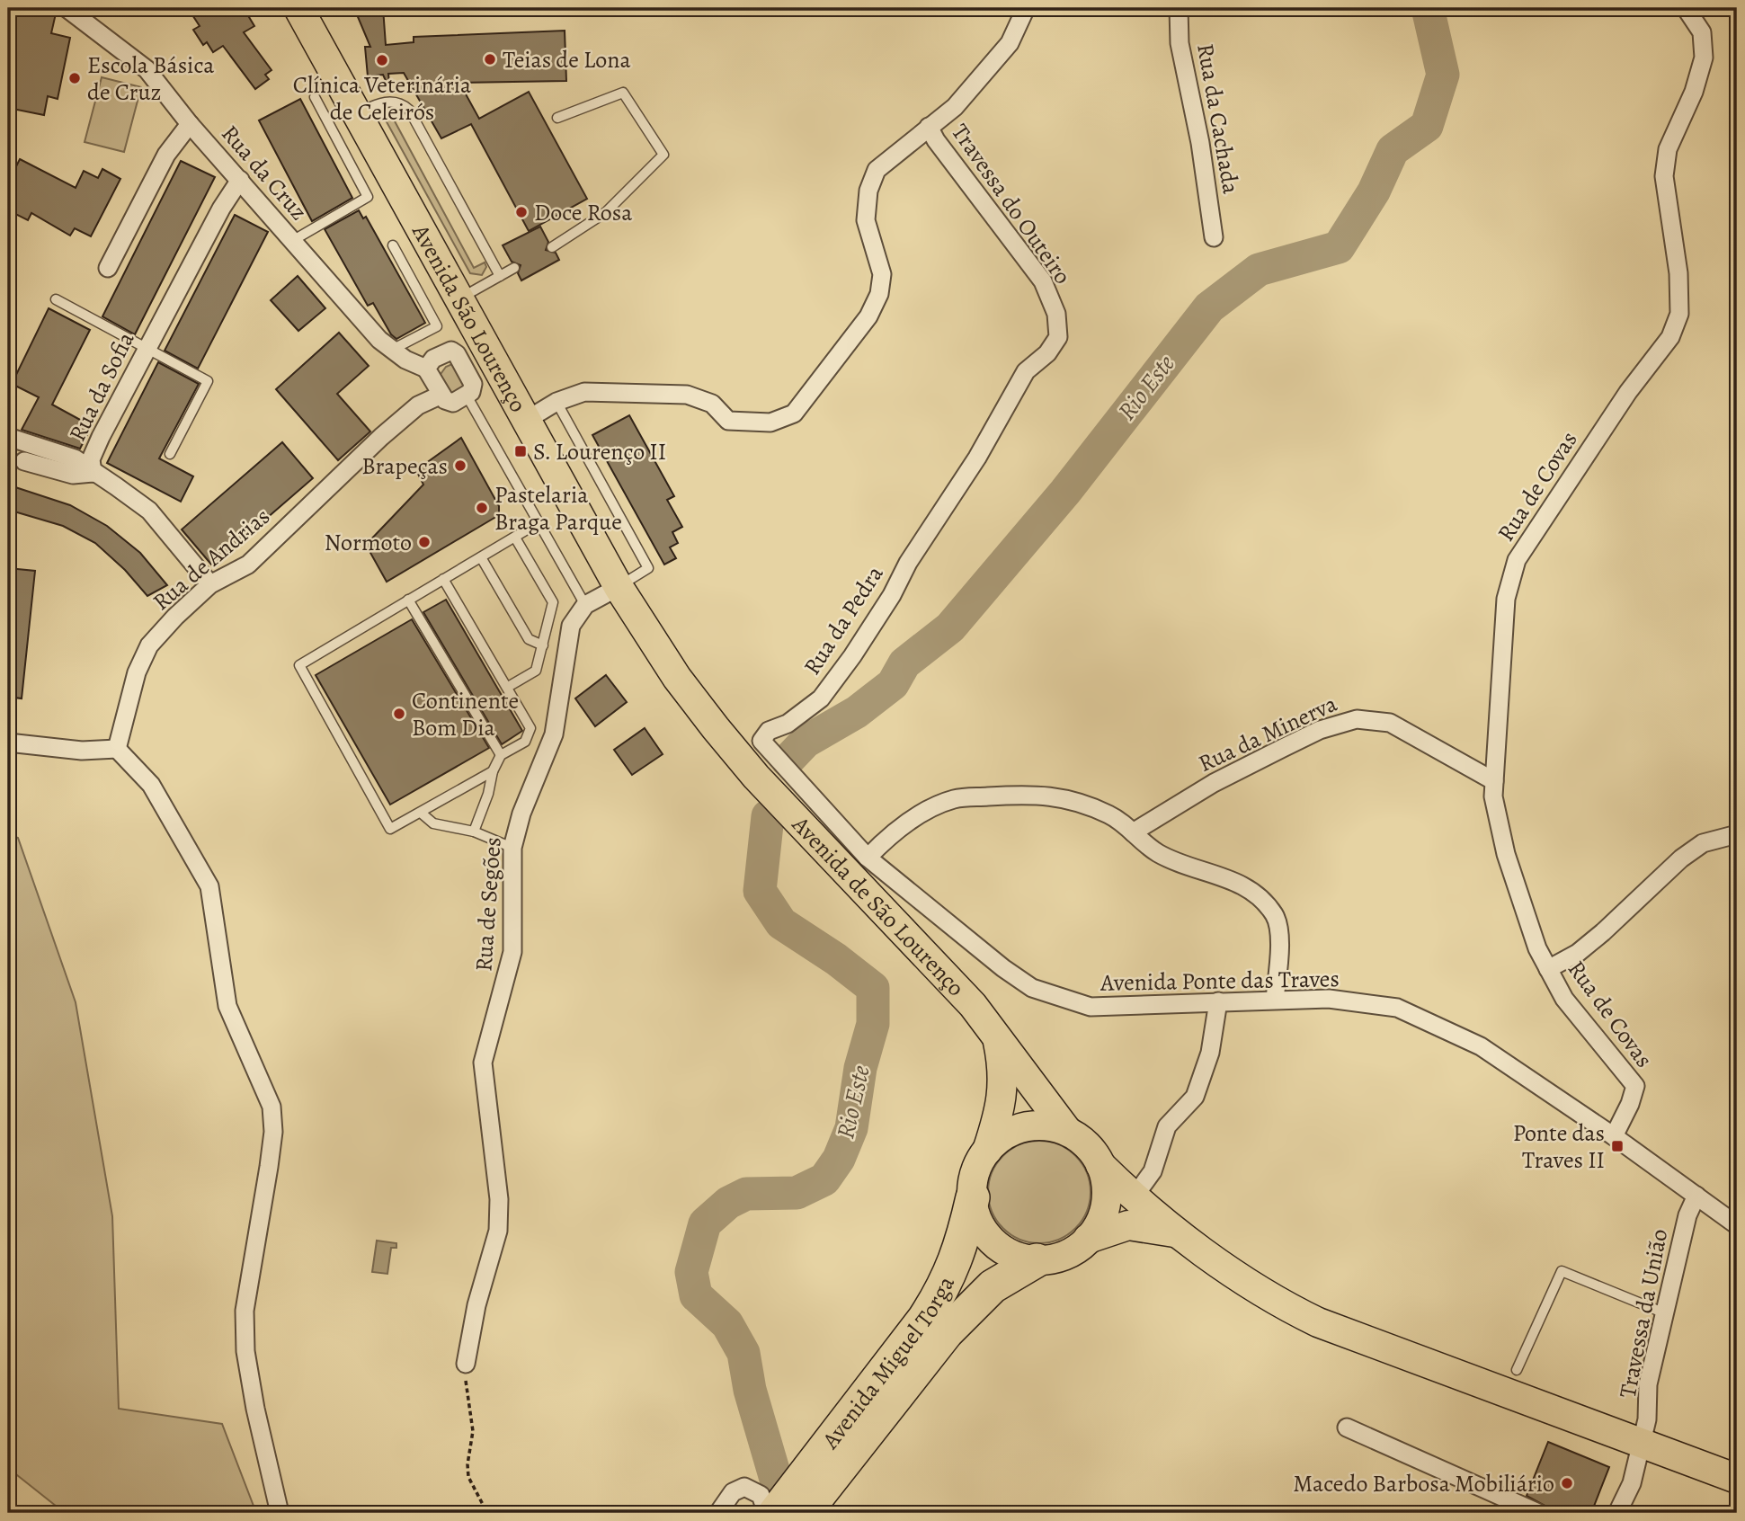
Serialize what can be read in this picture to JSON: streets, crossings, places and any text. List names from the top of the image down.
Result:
{
  "streets": {
    "highway": ["Avenida Miguel Torga"],
    "main road": ["Avenida São Lourenço", "Avenida de São Lourenço"],
    "street": [
      "Rua da Cachada",
      "Rua da Cruz",
      "Travessa do Outeiro",
      "Rua da Sofia",
      "Rua de Covas",
      "Rua de Andrias",
      "Rua da Pedra",
      "Rua da Minerva",
      "Rua de Segões",
      "Avenida Ponte das Traves",
      "Travessa da União"
    ]
  },
  "crossings": [
    ["Rua da Cruz", "Rua da Sofia"],
    ["Rua da Cruz", "Rua de Andrias"],
    ["Travessa do Outeiro", "Rua da Pedra"],
    ["Avenida São Lourenço", "Avenida de São Lourenço"],
    ["Rua da Sofia", "Rua de Andrias"],
    ["Rua de Covas", "Rua da Minerva"],
    ["Rua de Covas", "Avenida Ponte das Traves"],
    ["Rua da Pedra", "Avenida Ponte das Traves"],
    ["Avenida de São Lourenço", "Travessa da União"],
    ["Avenida de São Lourenço", "Avenida Miguel Torga"],
    ["Avenida Ponte das Traves", "Travessa da União"]
  ],
  "water": ["Rio Este"],
  "places": {
    "other": [
      "Teias de Lona",
      "Clínica Veterinária de Celeirós",
      "Escola Básica de Cruz",
      "Doce Rosa",
      "Brapeças",
      "Pastelaria Braga Parque",
      "Normoto",
      "Continente Bom Dia",
      "Macedo Barbosa Mobiliário"
    ],
    "transit": ["S. Lourenço II", "Ponte das Traves II"]
  }
}
